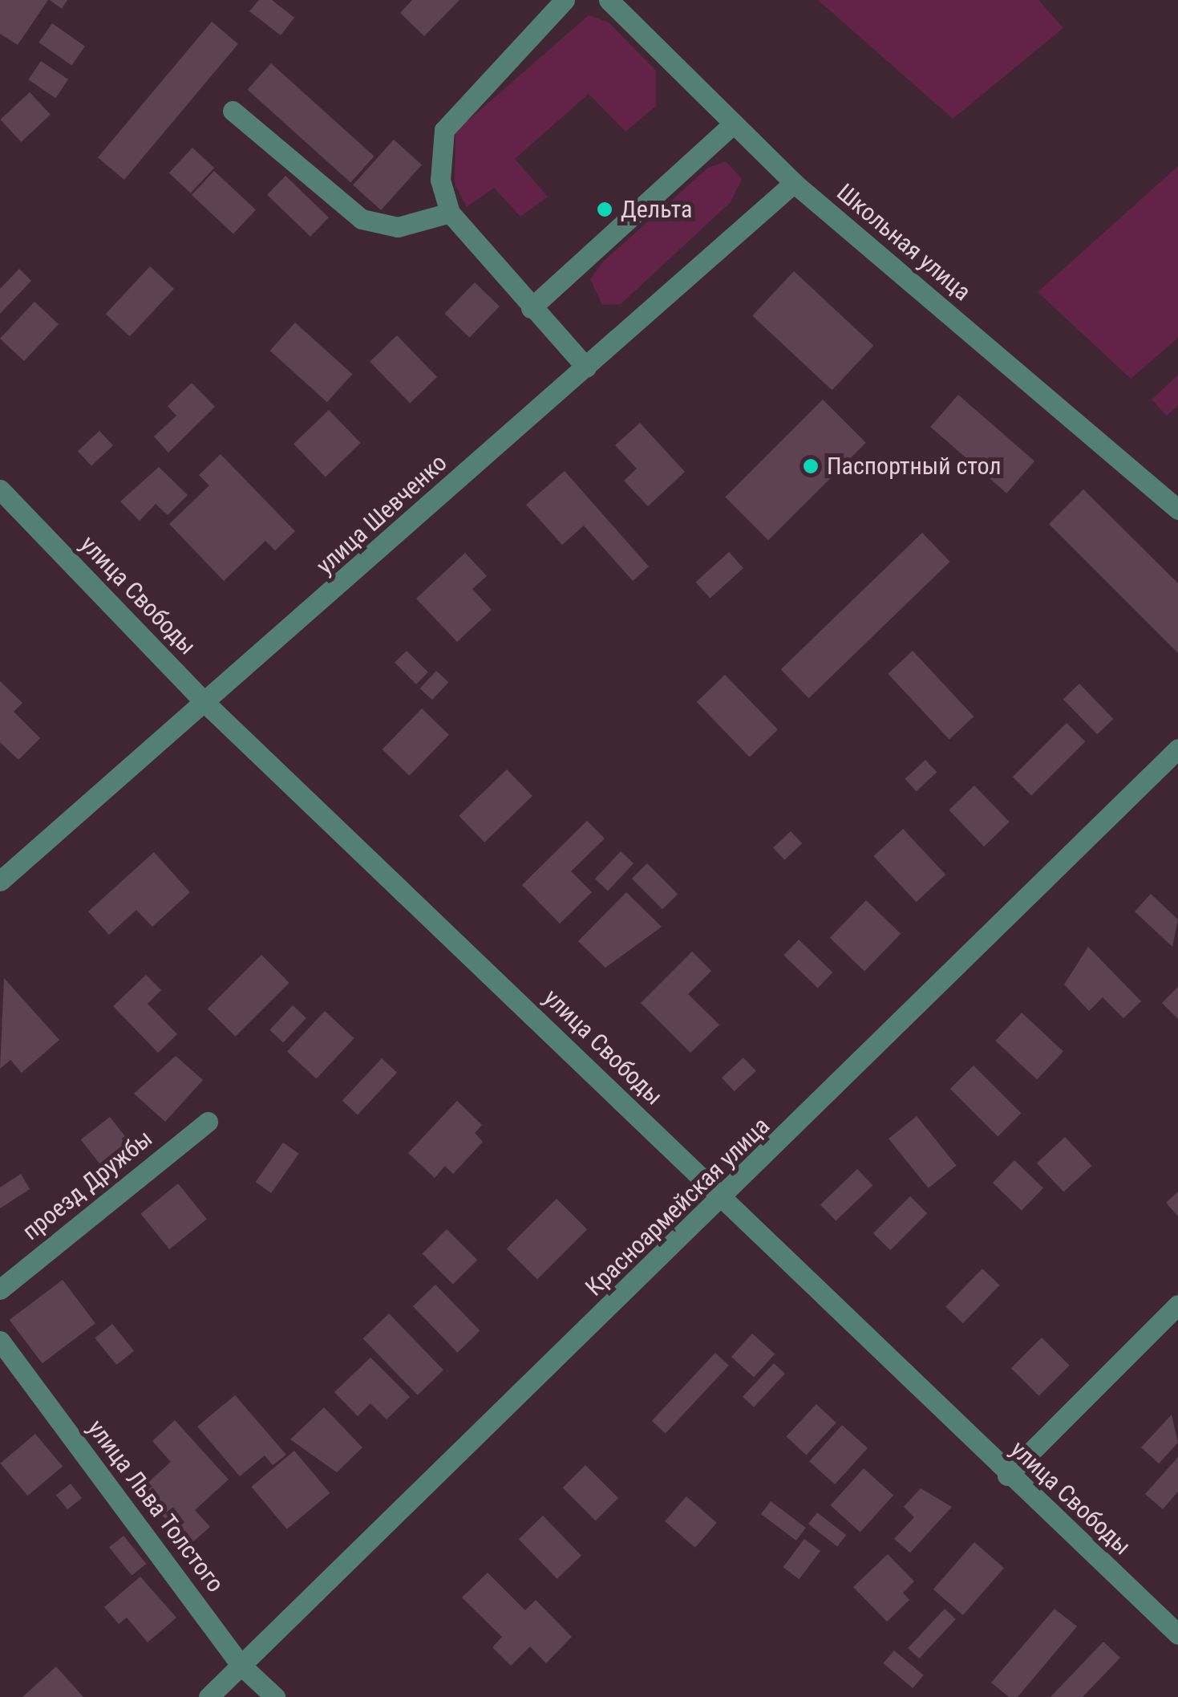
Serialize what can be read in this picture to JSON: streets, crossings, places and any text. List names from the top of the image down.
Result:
{
  "streets": {
    "street": [
      "Школьная улица",
      "улица Шевченко",
      "улица Свободы",
      "проезд Дружбы",
      "Красноармейская улица",
      "улица Льва Толстого"
    ]
  },
  "crossings": [
    ["Школьная улица", "улица Шевченко"],
    ["улица Шевченко", "улица Свободы"],
    ["улица Свободы", "Красноармейская улица"],
    ["Красноармейская улица", "улица Льва Толстого"]
  ],
  "places": ["Дельта", "Паспортный стол"]
}
